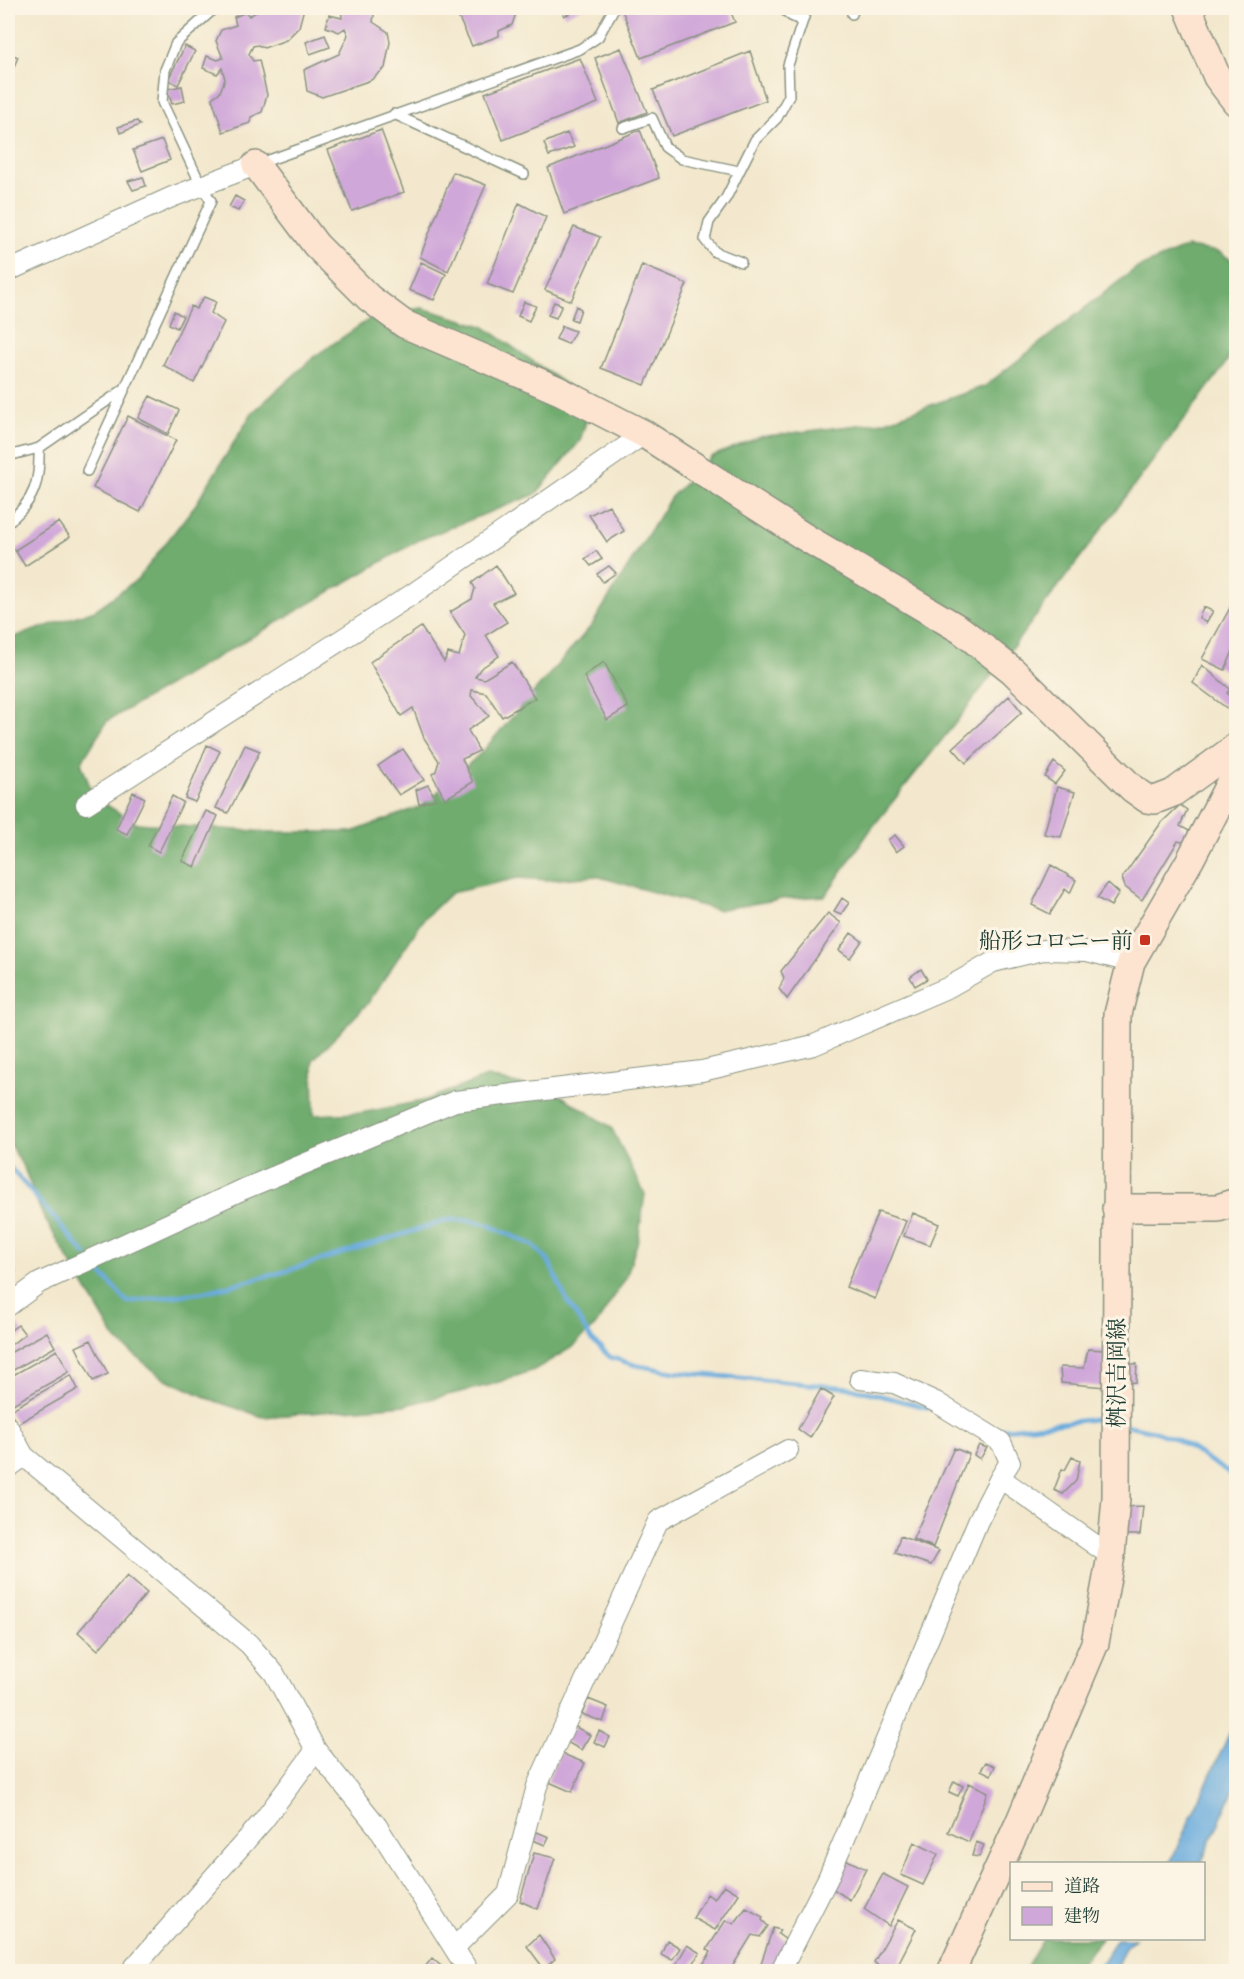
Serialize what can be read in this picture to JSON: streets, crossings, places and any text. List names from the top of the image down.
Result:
{
  "streets": {
    "street": ["桝沢吉岡線"]
  },
  "places": {
    "transit": ["船形コロニー前"]
  },
  "legend": ["道路", "建物"]
}
